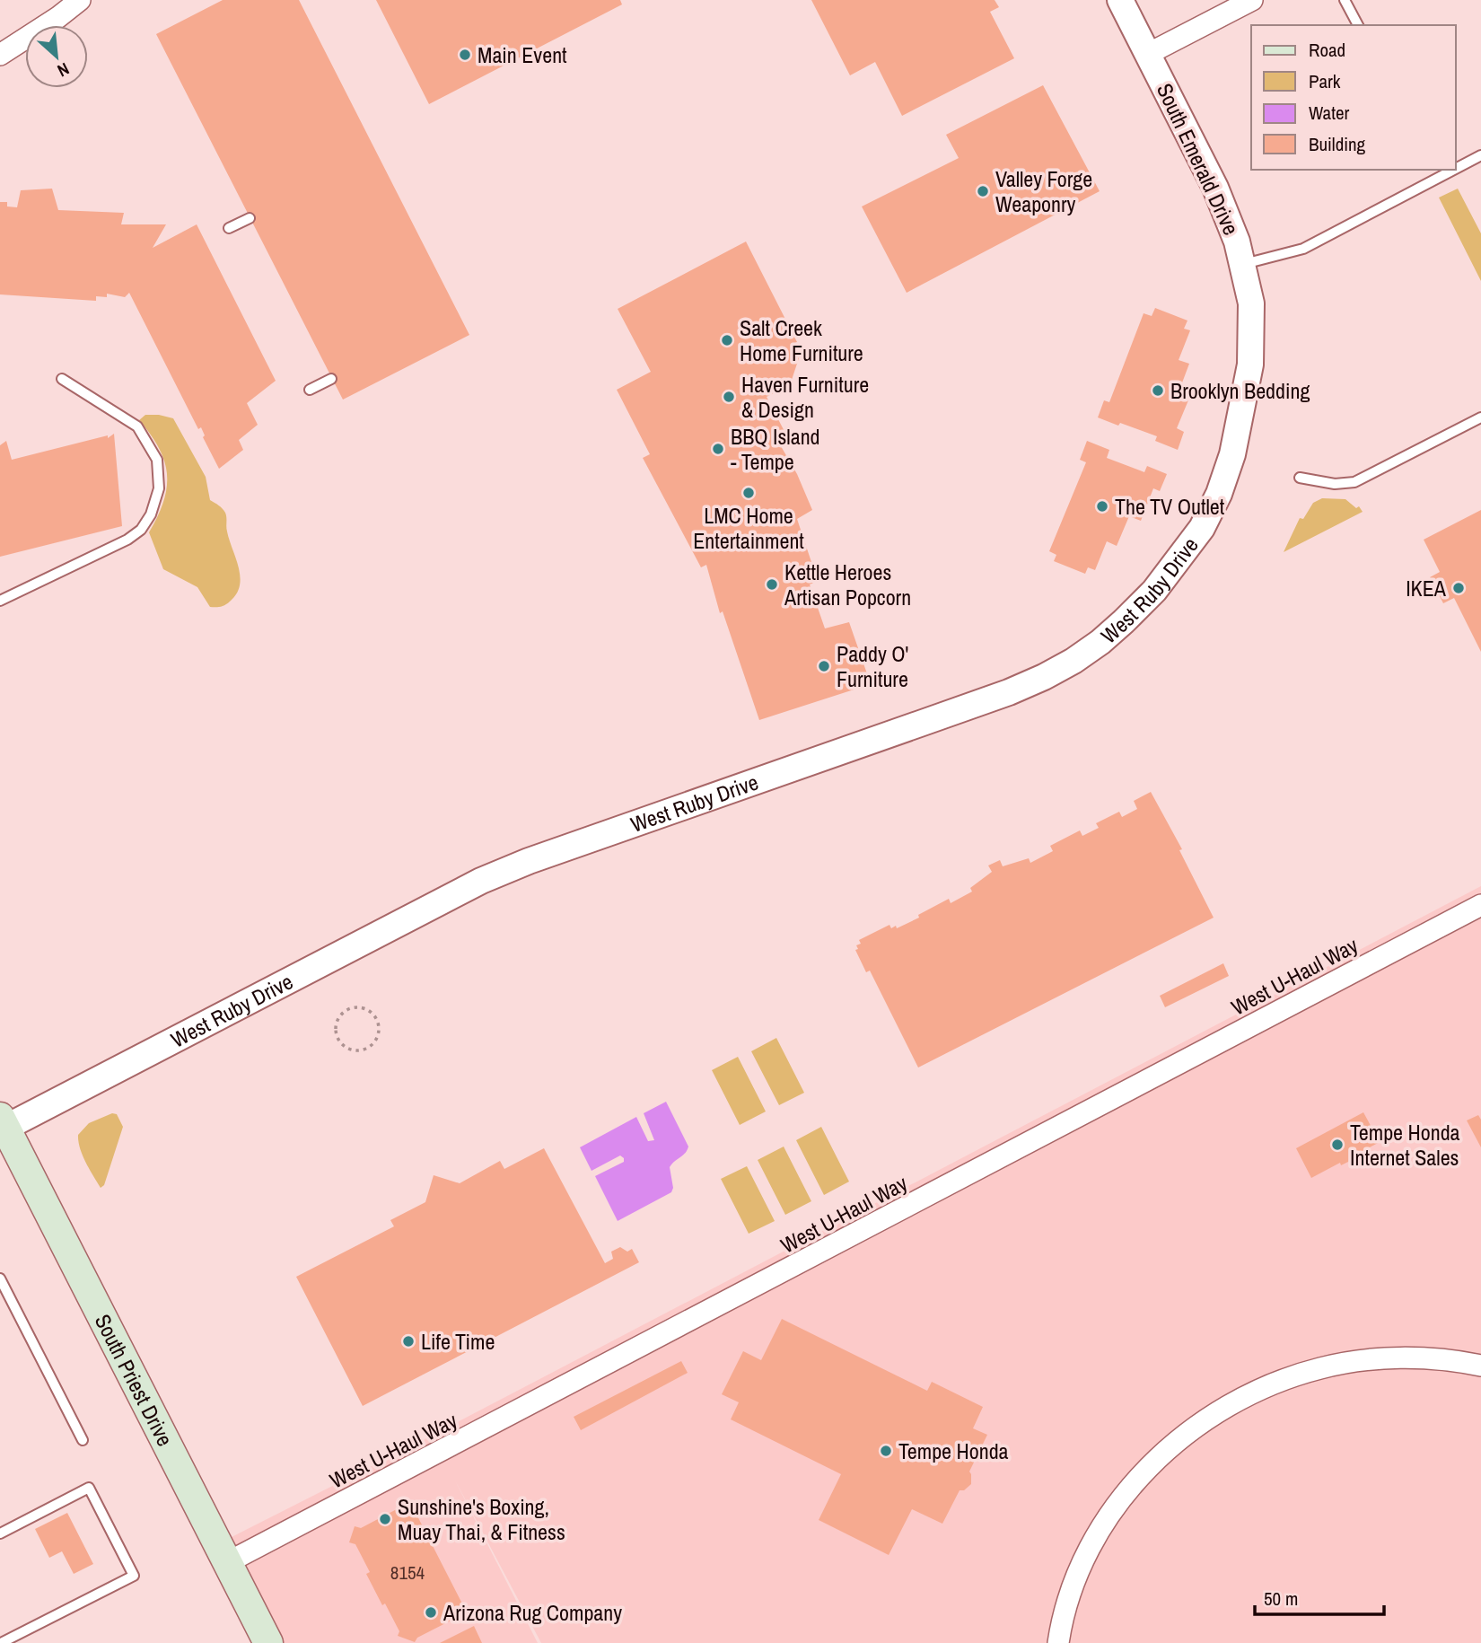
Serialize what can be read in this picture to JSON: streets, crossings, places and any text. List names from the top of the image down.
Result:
{
  "streets": {
    "main road": ["South Priest Drive"],
    "street": ["South Emerald Drive", "West Ruby Drive", "West U-Haul Way"]
  },
  "crossings": [
    ["South Emerald Drive", "West Ruby Drive"],
    ["West Ruby Drive", "South Priest Drive"],
    ["West U-Haul Way", "South Priest Drive"]
  ],
  "places": [
    "Main Event",
    "Valley Forge Weaponry",
    "Salt Creek Home Furniture",
    "Brooklyn Bedding",
    "Haven Furniture & Design",
    "BBQ Island - Tempe",
    "LMC Home Entertainment",
    "The TV Outlet",
    "Kettle Heroes Artisan Popcorn",
    "IKEA",
    "Paddy O' Furniture",
    "Tempe Honda Internet Sales",
    "Life Time",
    "Tempe Honda",
    "Sunshine's Boxing, Muay Thai, & Fitness",
    "Arizona Rug Company"
  ],
  "house_numbers": ["8154"],
  "legend": [
    "Road",
    "Park",
    "Water",
    "Building"
  ],
  "scale_bar": "50 m",
  "north": "bottom right"
}
